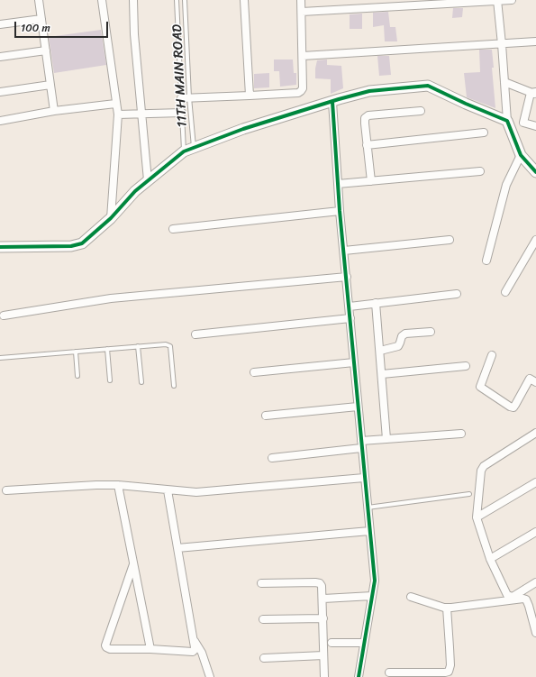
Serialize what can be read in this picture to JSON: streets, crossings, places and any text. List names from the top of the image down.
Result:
{
  "streets": {
    "lane": ["11TH MAIN ROAD"]
  },
  "scale_bar": "100 m"
}
